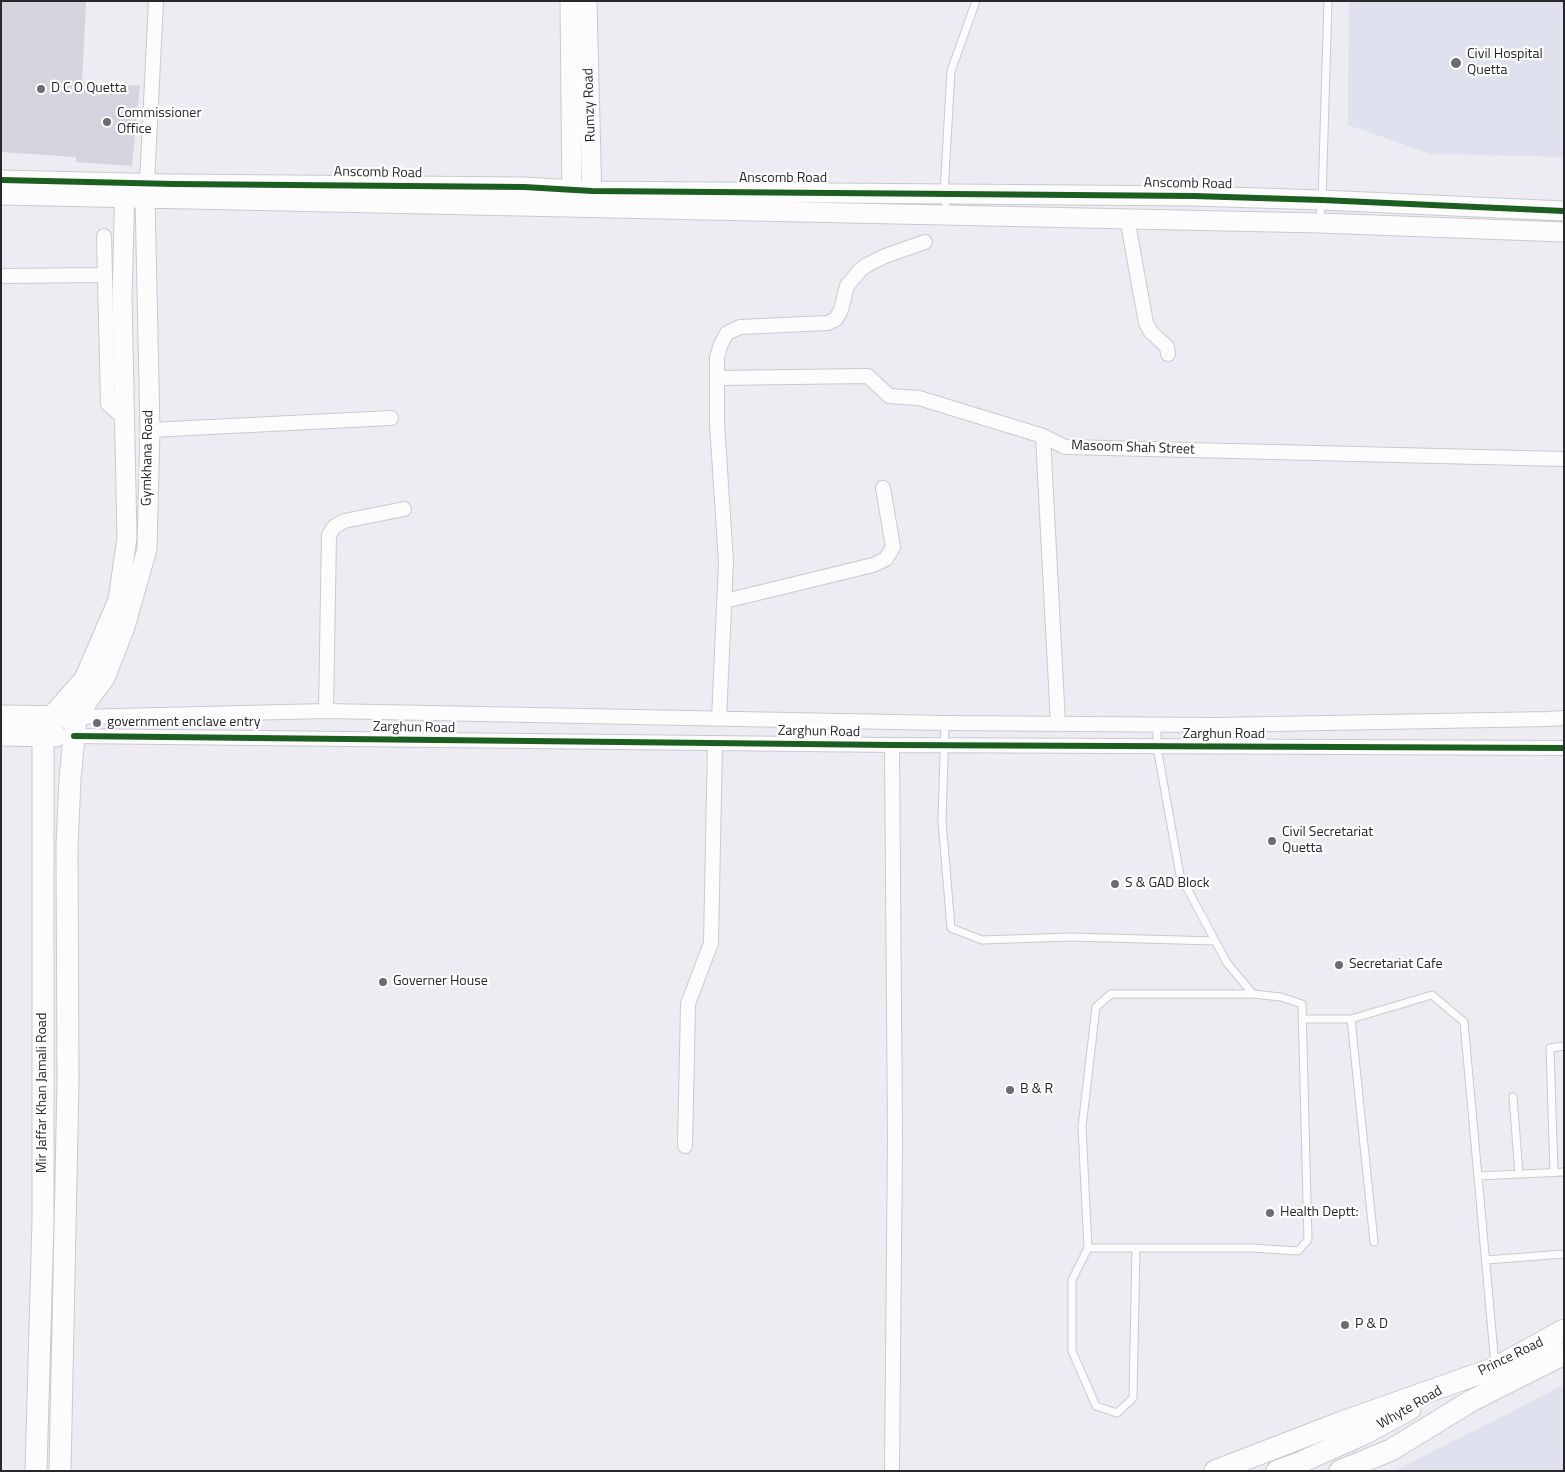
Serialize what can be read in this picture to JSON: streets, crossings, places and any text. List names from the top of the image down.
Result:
{
  "streets": {
    "main road": [
      "Zarghun Road",
      "Mir Jaffar Khan Jamali Road",
      "Prince Road",
      "Whyte Road"
    ],
    "street": [
      "Rumzy Road",
      "Anscomb Road",
      "Masoom Shah Street",
      "Gymkhana Road"
    ]
  },
  "crossings": [
    ["Rumzy Road", "Anscomb Road"],
    ["Anscomb Road", "Gymkhana Road"],
    ["Gymkhana Road", "Zarghun Road"],
    ["Gymkhana Road", "Mir Jaffar Khan Jamali Road"],
    ["Zarghun Road", "Mir Jaffar Khan Jamali Road"],
    ["Prince Road", "Whyte Road"]
  ],
  "places": [
    "Civil Hospital Quetta",
    "D C O Quetta",
    "Commissioner Office",
    "government enclave entry",
    "Civil Secretariat Quetta",
    "S & GAD Block",
    "Secretariat Cafe",
    "Governer House",
    "B & R",
    "Health Deptt:",
    "P & D"
  ]
}
